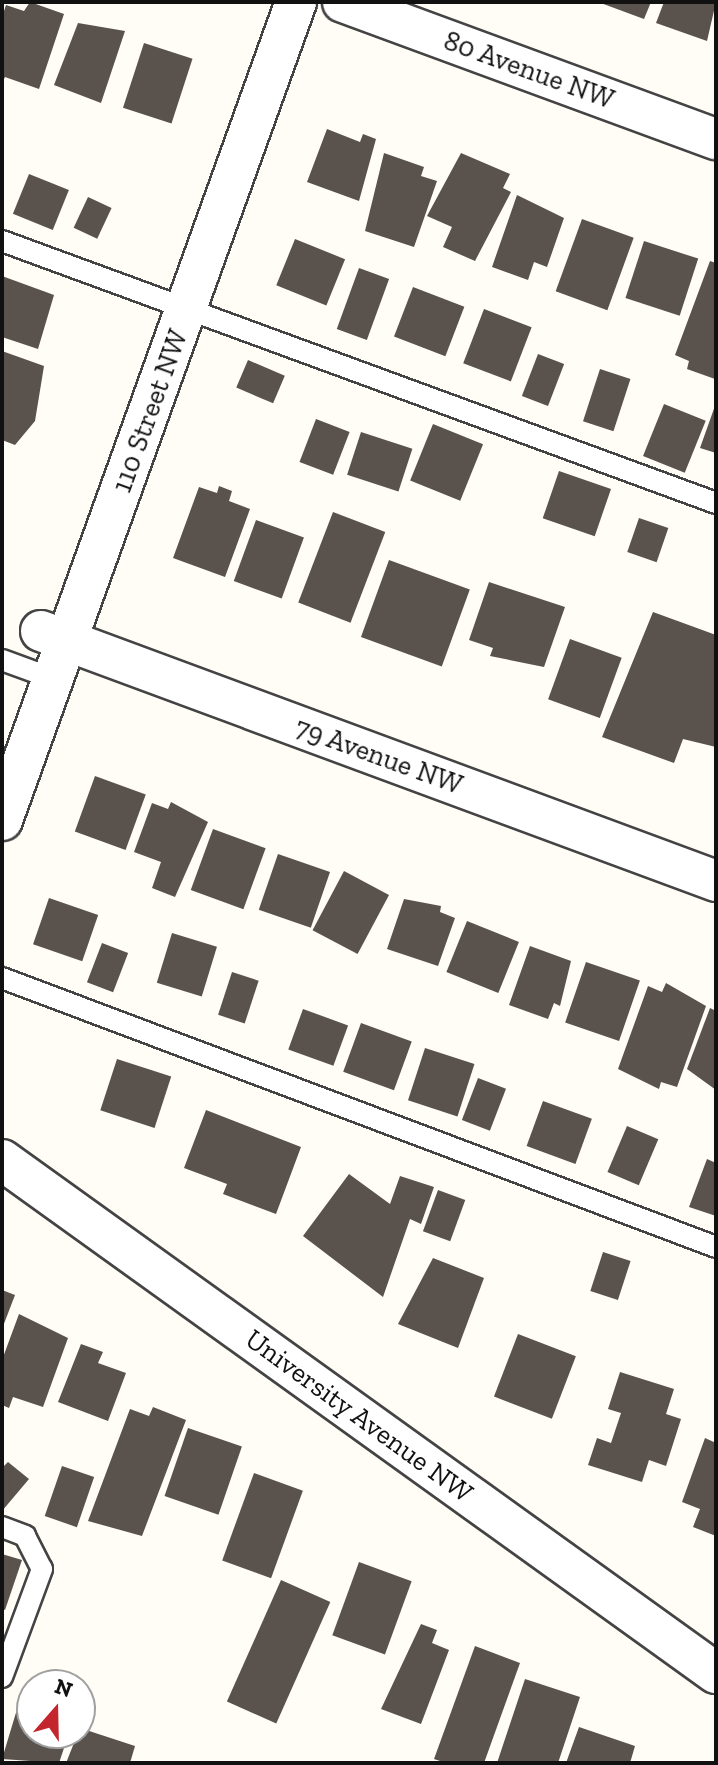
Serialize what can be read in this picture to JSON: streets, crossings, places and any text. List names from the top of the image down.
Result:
{
  "streets": {
    "street": [
      "80 Avenue NW",
      "110 Street NW",
      "79 Avenue NW",
      "University Avenue NW"
    ]
  },
  "crossings": [
    ["110 Street NW", "79 Avenue NW"]
  ],
  "north": "top"
}
